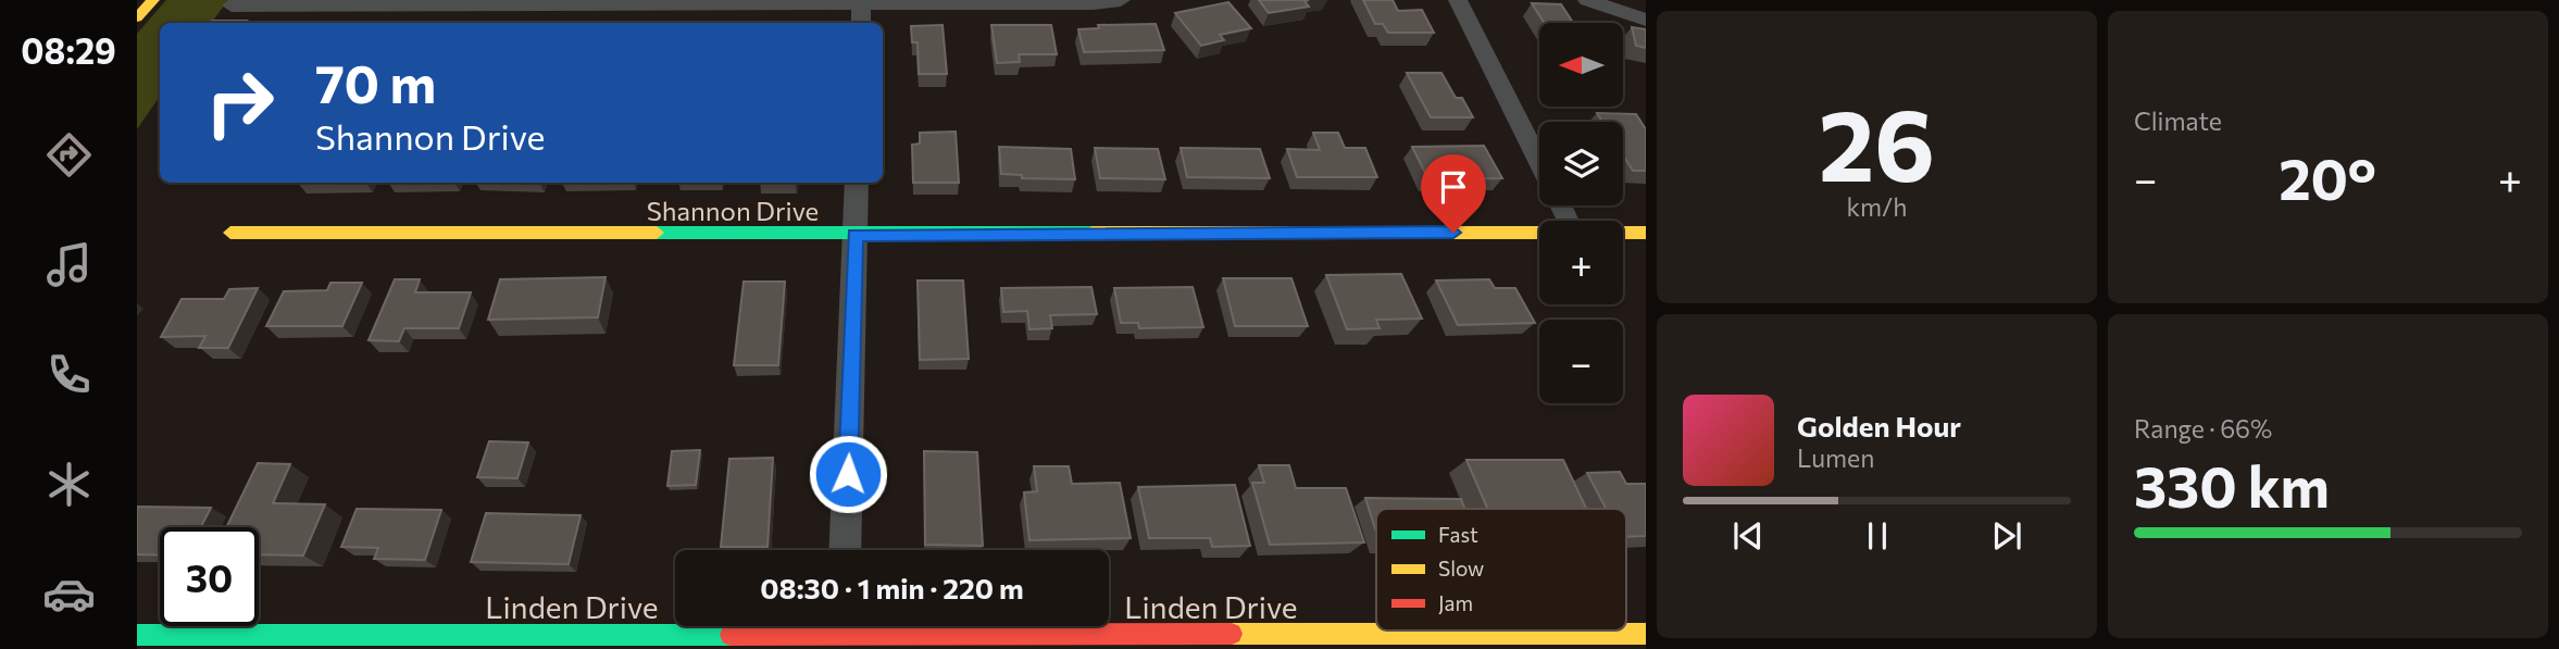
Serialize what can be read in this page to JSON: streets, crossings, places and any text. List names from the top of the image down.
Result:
{
  "streets": {
    "street": ["Shannon Drive", "Linden Drive"]
  },
  "legend": ["Fast", "Slow", "Jam"],
  "north": "left",
  "page": {
    "tabs": "08:29",
    "tile": [
      ["26", "km/h"],
      "Climate",
      ["Range · 66%", "330 km"]
    ],
    "map_buttons": ["+", "−"],
    "turn": ["70 m", "Shannon Drive"],
    "heat": ["−", "20°", "+"],
    "song": ["Golden Hour", "Lumen"],
    "limit": "30",
    "trip": "08:30 · 1 min · 220 m"
  }
}
